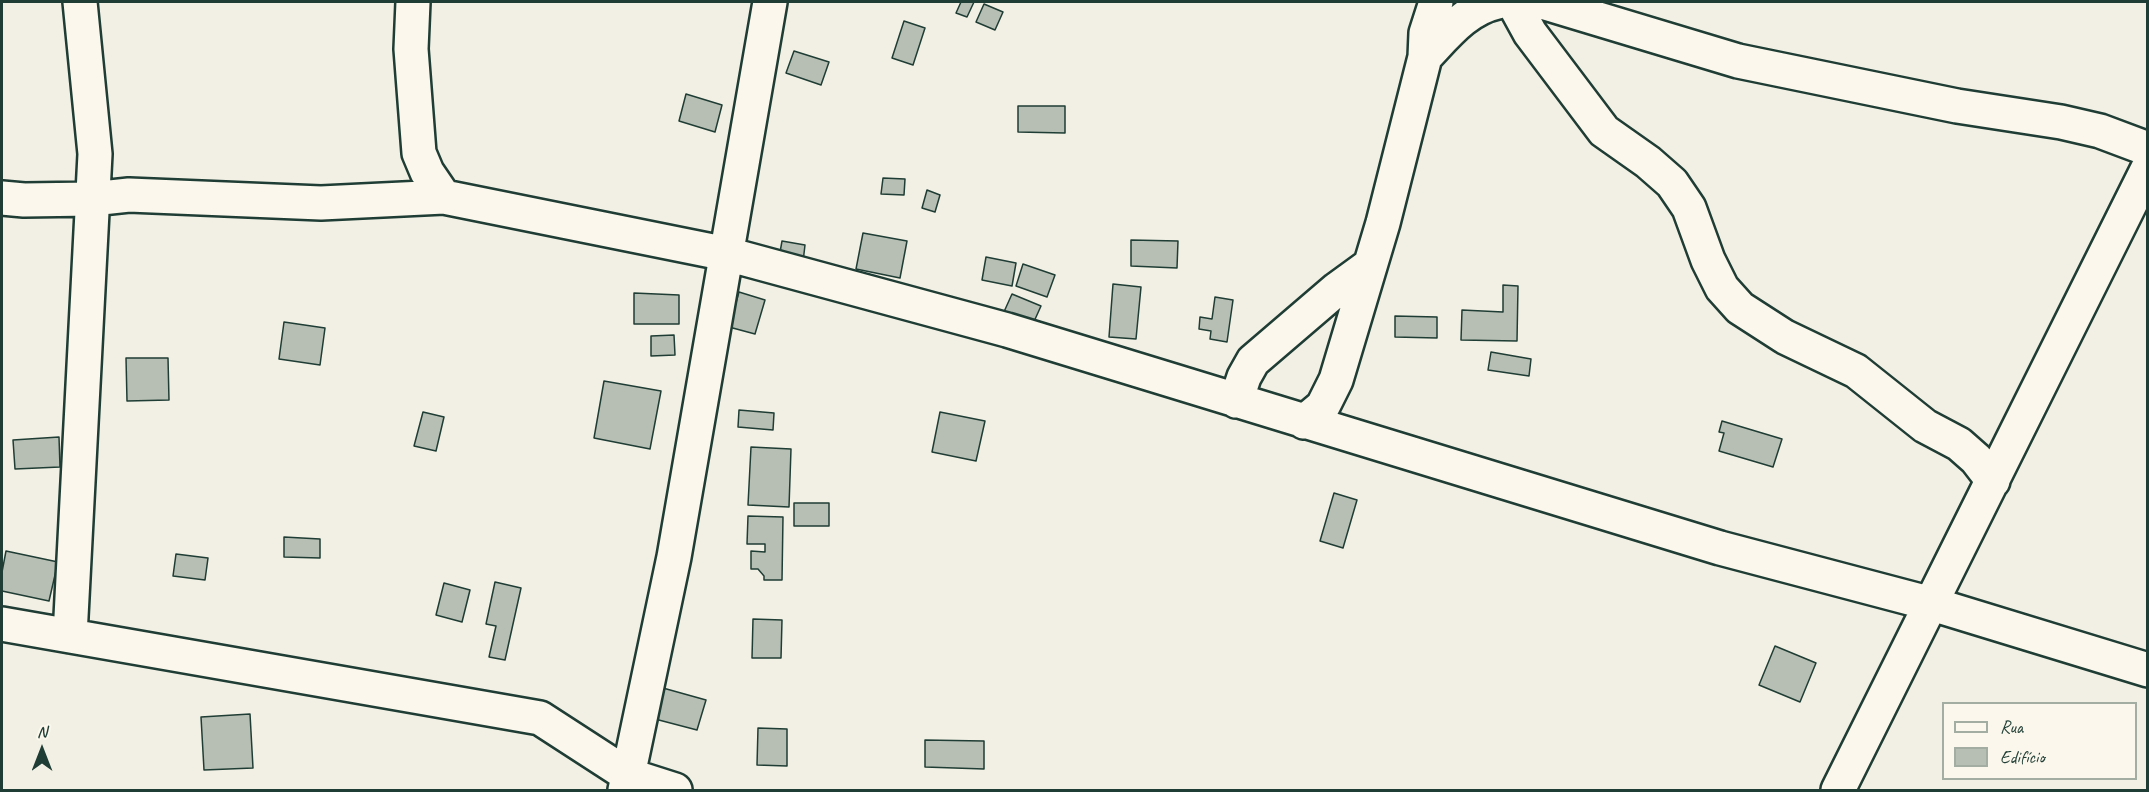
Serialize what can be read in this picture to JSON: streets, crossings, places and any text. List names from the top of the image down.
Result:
{
  "legend": ["Rua", "Edifício"],
  "north": "top"
}
